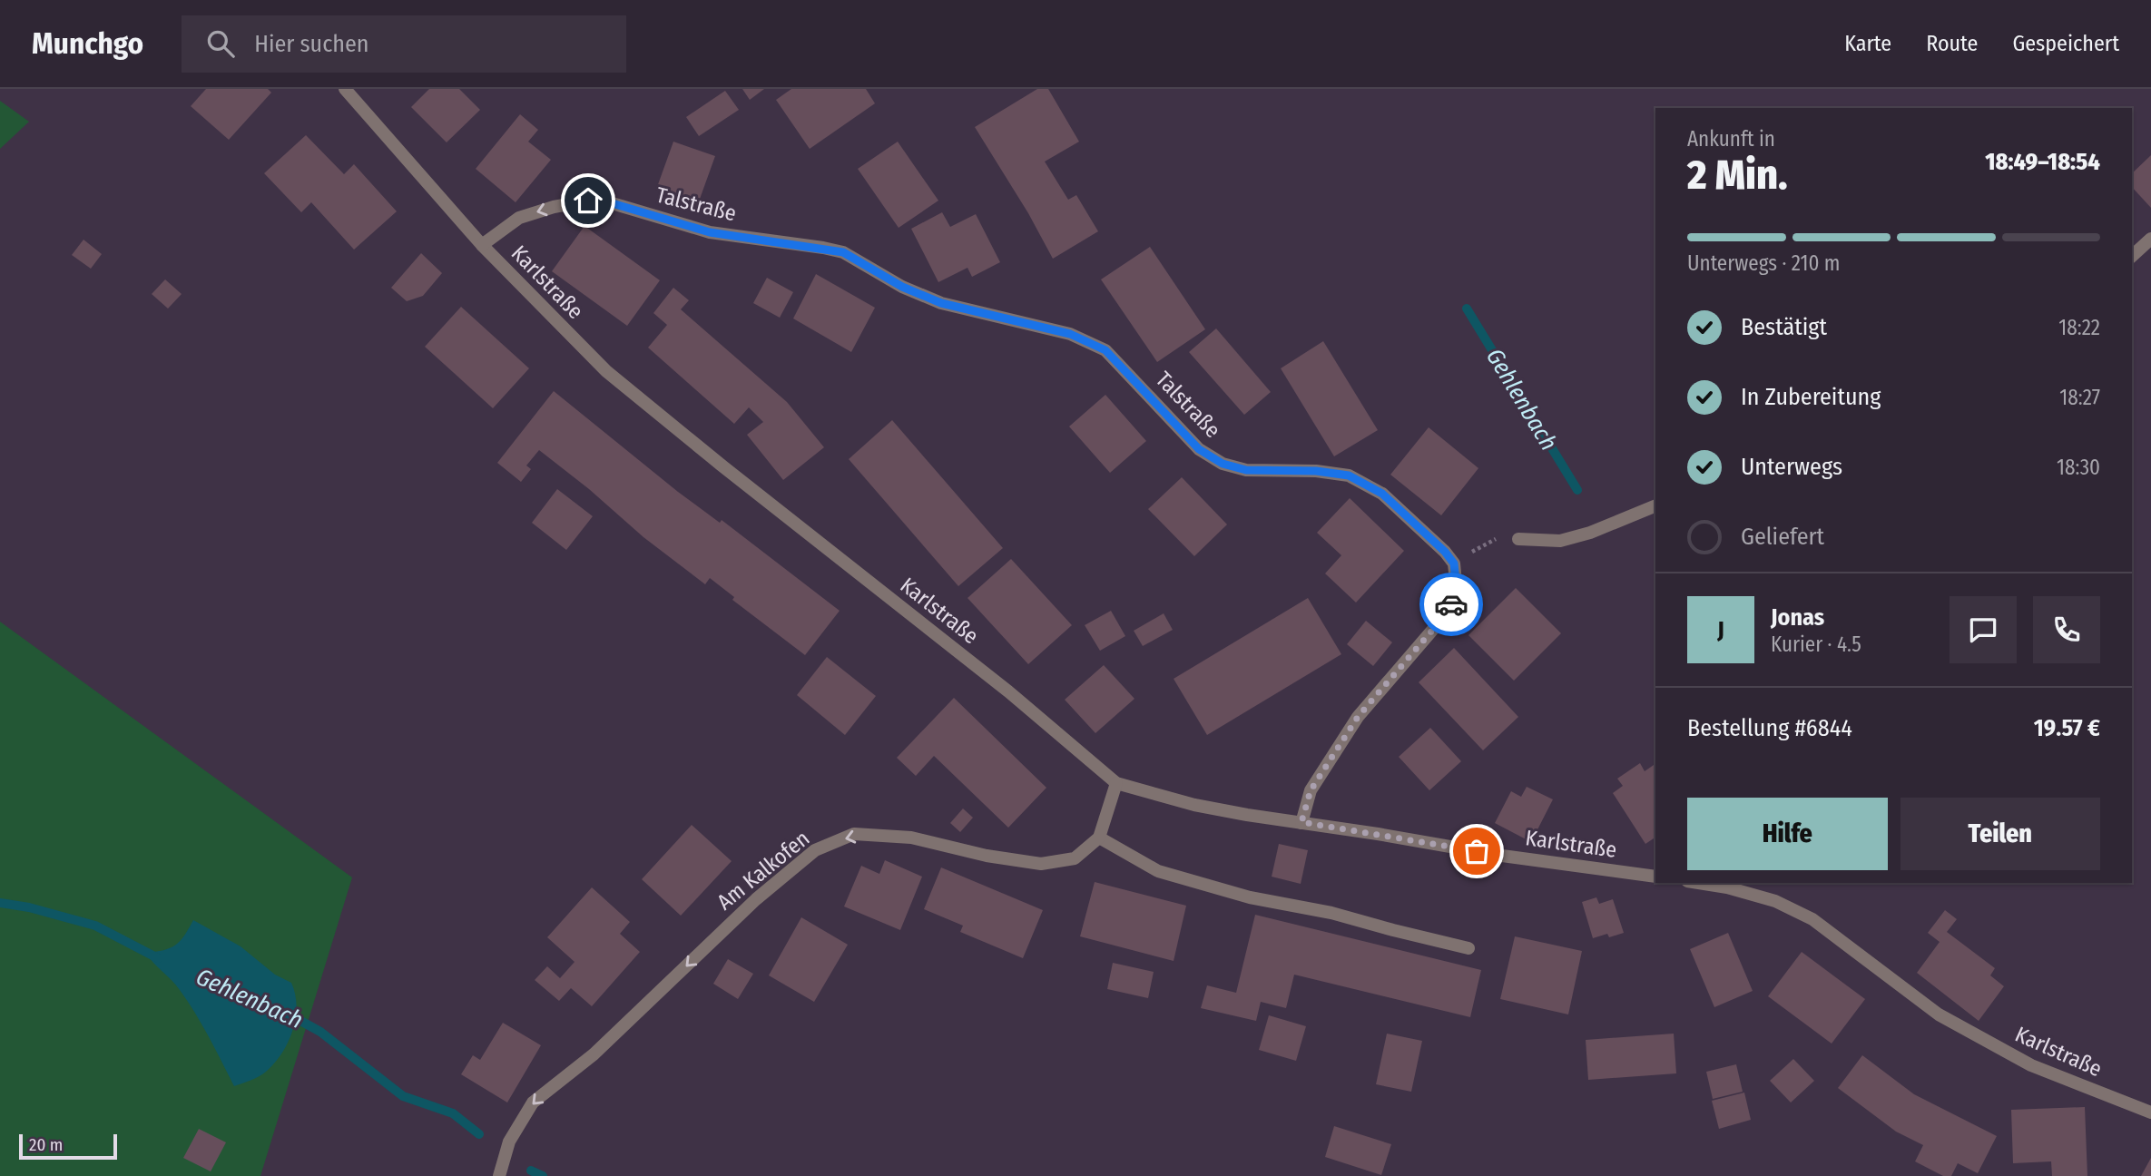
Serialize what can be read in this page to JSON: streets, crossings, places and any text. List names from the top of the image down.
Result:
{
  "streets": {
    "street": ["Talstraße", "Karlstraße", "Am Kalkofen"]
  },
  "crossings": [
    ["Talstraße", "Karlstraße"]
  ],
  "one_way": ["Talstraße", "Am Kalkofen"],
  "water": ["Gehlenbach"],
  "scale_bar": "20 m",
  "page": {
    "header": "Munchgo",
    "search": "Hier suchen",
    "nav": ["Karte", "Route", "Gespeichert"],
    "heading": ["2 Min.", "Ankunft in", "18:49–18:54"],
    "panel": [
      "Jonas",
      "Kurier · 4.5",
      "Bestellung #6844",
      "19.57 €"
    ],
    "bar": "Unterwegs · 210 m",
    "list": [
      ["Bestätigt", "18:22"],
      ["In Zubereitung", "18:27"],
      ["Unterwegs", "18:30"],
      "Geliefert"
    ],
    "round": "J",
    "buttons": ["Hilfe", "Teilen"],
    "scale": "20 m"
  }
}
